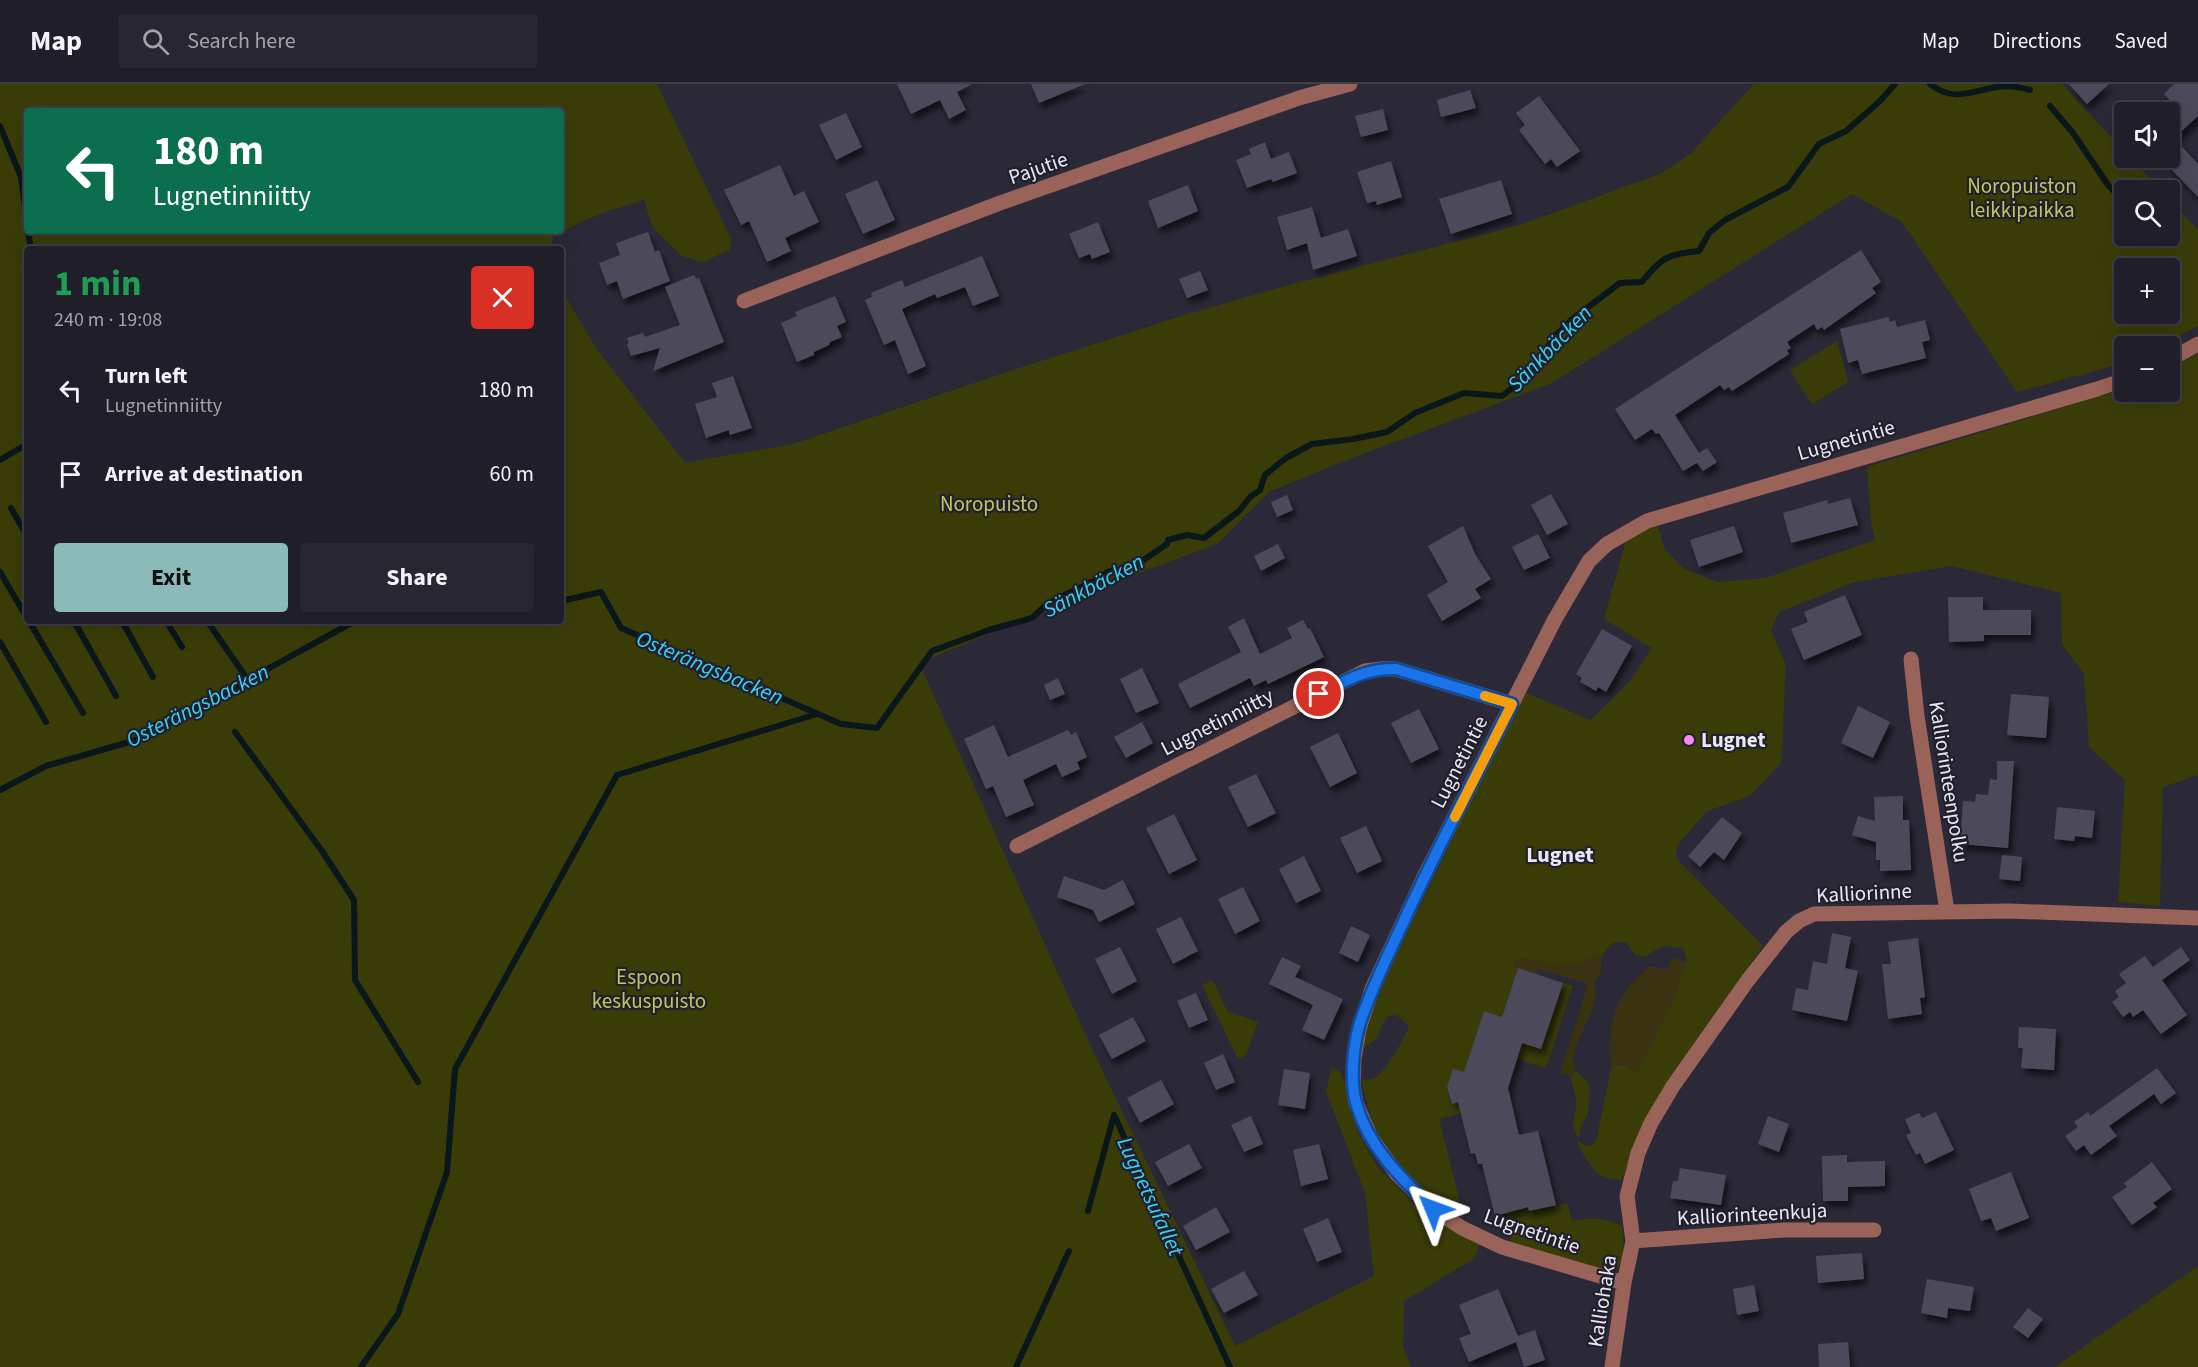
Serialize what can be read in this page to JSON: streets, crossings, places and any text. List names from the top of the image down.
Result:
{
  "streets": {
    "street": [
      "Pajutie",
      "Lugnetintie",
      "Lugnetinniitty",
      "Kalliorinteenpolku",
      "Kalliorinne",
      "Kalliorinteenkuja",
      "Kalliohaka"
    ]
  },
  "crossings": [
    ["Lugnetintie", "Lugnetinniitty"],
    ["Lugnetintie", "Kalliohaka"],
    ["Kalliorinteenpolku", "Kalliorinne"],
    ["Kalliorinne", "Kalliorinteenkuja"],
    ["Kalliorinne", "Kalliohaka"],
    ["Kalliorinteenkuja", "Kalliohaka"]
  ],
  "districts": ["Lugnet"],
  "water": ["Sänkbäcken", "Osterängsbacken", "Lugnetsufallet"],
  "parks": ["Noropuiston leikkipaikka", "Noropuisto", "Espoon keskuspuisto"],
  "places": ["Lugnet"],
  "page": {
    "header": "Map",
    "search": "Search here",
    "nav": ["Map", "Directions", "Saved"],
    "map_buttons": ["+", "−"],
    "turn": ["180 m", "Lugnetinniitty"],
    "heading": ["1 min", "240 m · 19:08"],
    "list": [
      {
        "name": "Turn left",
        "note": "Lugnetinniitty",
        "value": "180 m"
      },
      {
        "name": "Arrive at destination",
        "value": "60 m"
      }
    ],
    "buttons": ["Exit", "Share"]
  }
}
